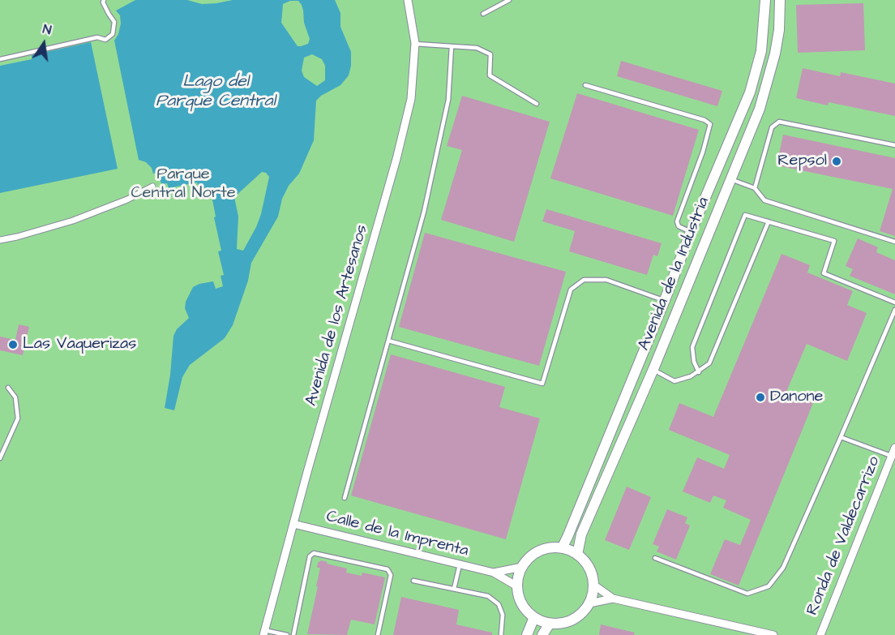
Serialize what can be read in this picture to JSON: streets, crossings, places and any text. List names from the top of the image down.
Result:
{
  "streets": {
    "street": [
      "Avenida de la Industria",
      "Avenida de los Artesanos",
      "Calle de la Imprenta",
      "Ronda de Valdecarrizo"
    ]
  },
  "crossings": [
    ["Avenida de la Industria", "Calle de la Imprenta"],
    ["Avenida de los Artesanos", "Calle de la Imprenta"]
  ],
  "water": ["Lago del Parque Central"],
  "parks": ["Parque Central Norte"],
  "places": ["Repsol", "Las Vaquerizas", "Danone"],
  "north": "top"
}
